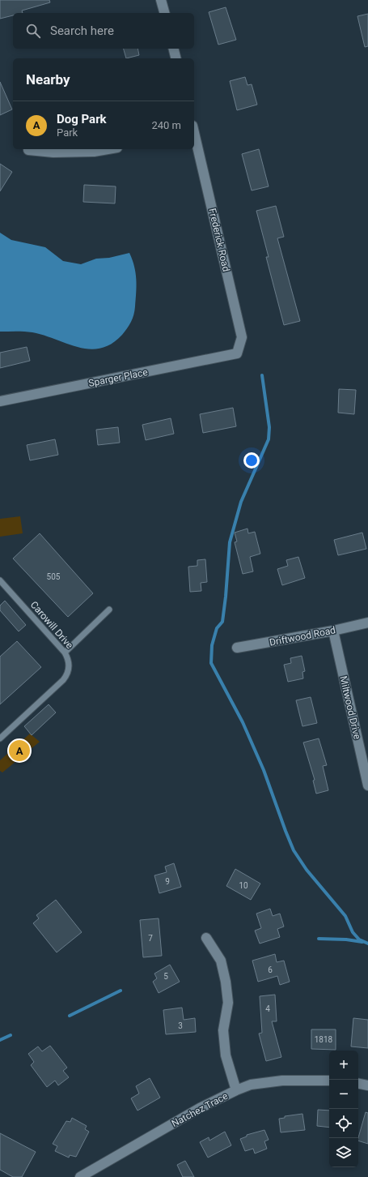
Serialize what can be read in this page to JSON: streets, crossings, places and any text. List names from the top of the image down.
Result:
{
  "streets": {
    "street": [
      "Frederick Road",
      "Sparger Place",
      "Driftwood Road",
      "Miltwood Drive",
      "Natchez Trace"
    ],
    "lane": ["Carowill Drive"]
  },
  "crossings": [
    ["Frederick Road", "Sparger Place"],
    ["Driftwood Road", "Miltwood Drive"]
  ],
  "house_numbers": [
    "505",
    "9",
    "10",
    "7",
    "6",
    "5",
    "4",
    "3",
    "1818"
  ],
  "page": {
    "search": "Search here",
    "heading": "Nearby",
    "list": [
      {
        "mark": "A",
        "name": "Dog Park",
        "note": "Park",
        "value": "240 m"
      }
    ],
    "pins": "A",
    "map_buttons": ["+", "−"]
  }
}
